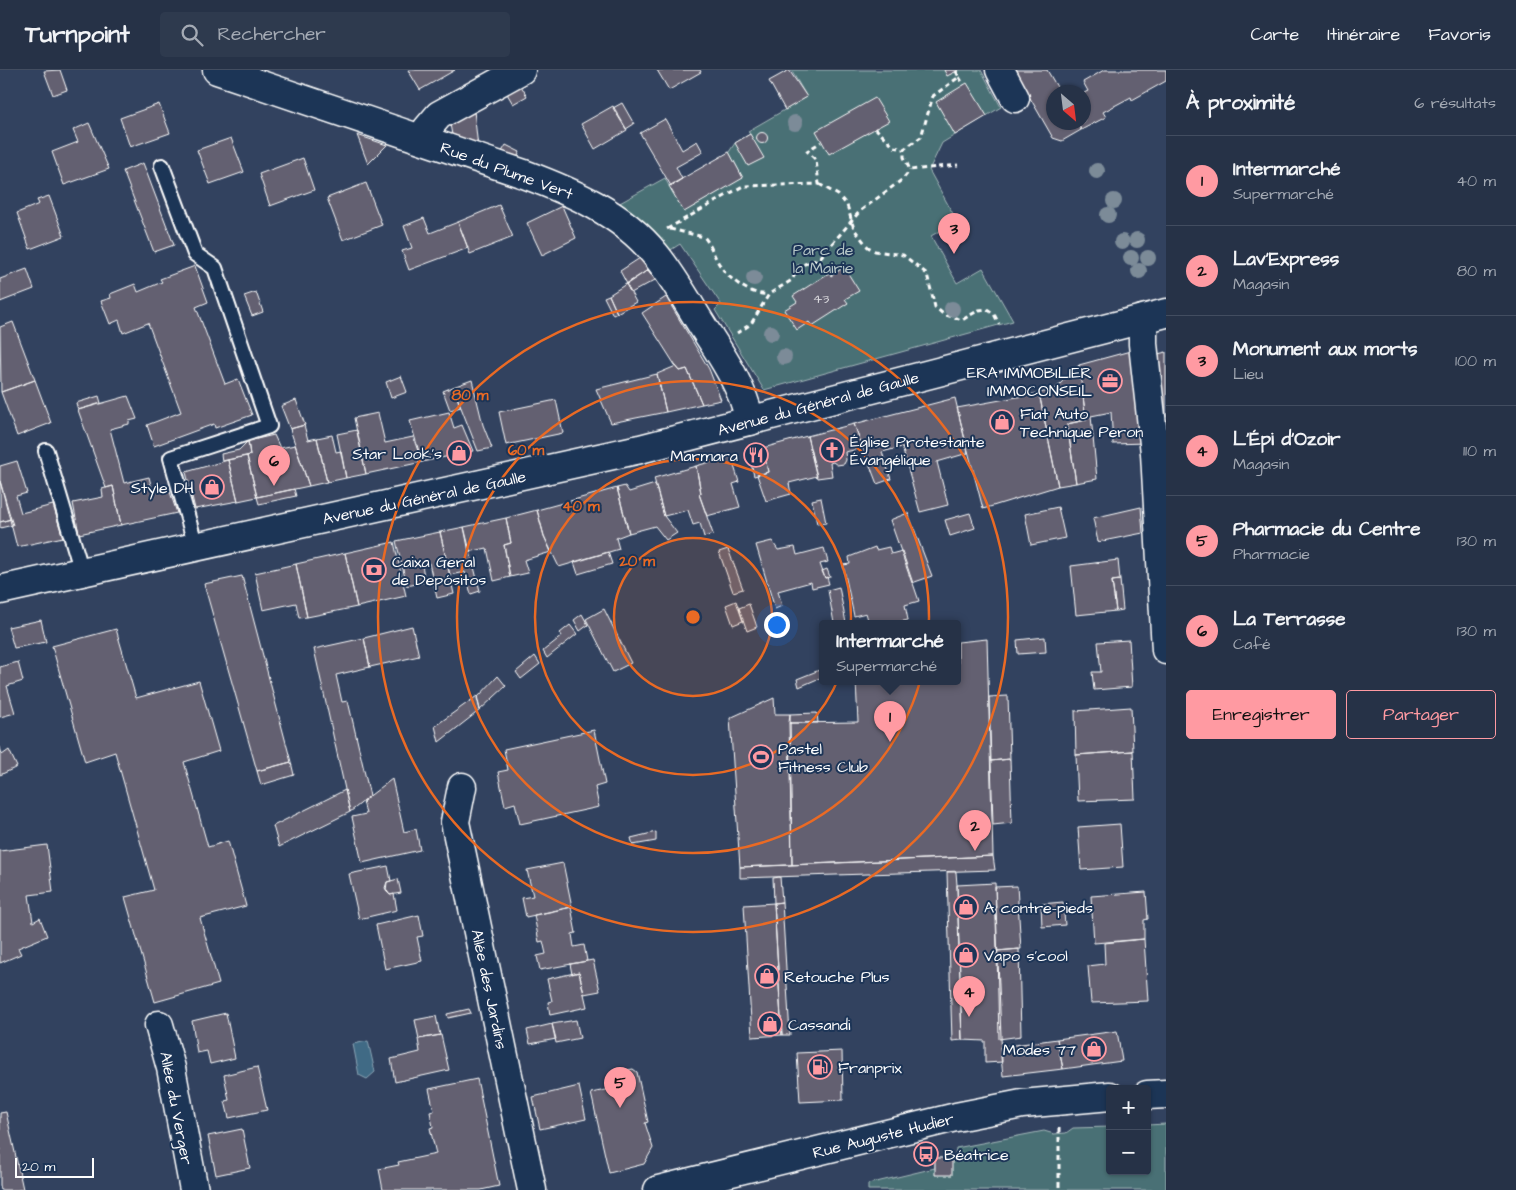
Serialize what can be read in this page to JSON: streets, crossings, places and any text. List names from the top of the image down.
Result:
{
  "streets": {
    "street": [
      "Rue du Plume Vert",
      "Avenue du Général de Gaulle",
      "Allée des Jardins",
      "Allée du Verger",
      "Rue Auguste Hudier"
    ]
  },
  "crossings": [
    ["Rue du Plume Vert", "Avenue du Général de Gaulle"]
  ],
  "parks": ["Parc de la Mairie"],
  "places": {
    "office": ["ERA IMMOBILIER IMMOCONSEIL"],
    "shop": [
      "Fiat Auto Technique Peron",
      "Star Look's",
      "Style DH",
      "A contre-pieds",
      "Vapo s'cool",
      "Retouche Plus",
      "Cassandi",
      "Modes 77"
    ],
    "church": ["Église Protestante Évangélique"],
    "restaurant": ["Marmara"],
    "bank": ["Caixa Geral de Depósitos"],
    "sports": ["Pastel Fitness Club"],
    "fuel station": ["Franprix"],
    "bus stop": ["Béatrice"]
  },
  "house_numbers": ["43"],
  "scale_bar": "20 m",
  "north": "bottom right",
  "page": {
    "header": "Turnpoint",
    "search": "Rechercher",
    "nav": ["Carte", "Itinéraire", "Favoris"],
    "heading": ["À proximité", "6 résultats"],
    "list": [
      {
        "mark": "1",
        "name": "Intermarché",
        "note": "Supermarché",
        "value": "40 m"
      },
      {
        "mark": "2",
        "name": "Lav’Express",
        "note": "Magasin",
        "value": "80 m"
      },
      {
        "mark": "3",
        "name": "Monument aux morts",
        "note": "Lieu",
        "value": "100 m"
      },
      {
        "mark": "4",
        "name": "L'Épi d'Ozoir",
        "note": "Magasin",
        "value": "110 m"
      },
      {
        "mark": "5",
        "name": "Pharmacie du Centre",
        "note": "Pharmacie",
        "value": "130 m"
      },
      {
        "mark": "6",
        "name": "La Terrasse",
        "note": "Café",
        "value": "130 m"
      }
    ],
    "pins": [
      "3",
      "6",
      "1",
      "2",
      "4",
      "5"
    ],
    "popup": ["Intermarché", "Supermarché"],
    "buttons": ["Enregistrer", "Partager"],
    "map_buttons": ["+", "−"],
    "scale": "20 m"
  },
  "rings": [
    "80 m",
    "60 m",
    "40 m",
    "20 m"
  ]
}
